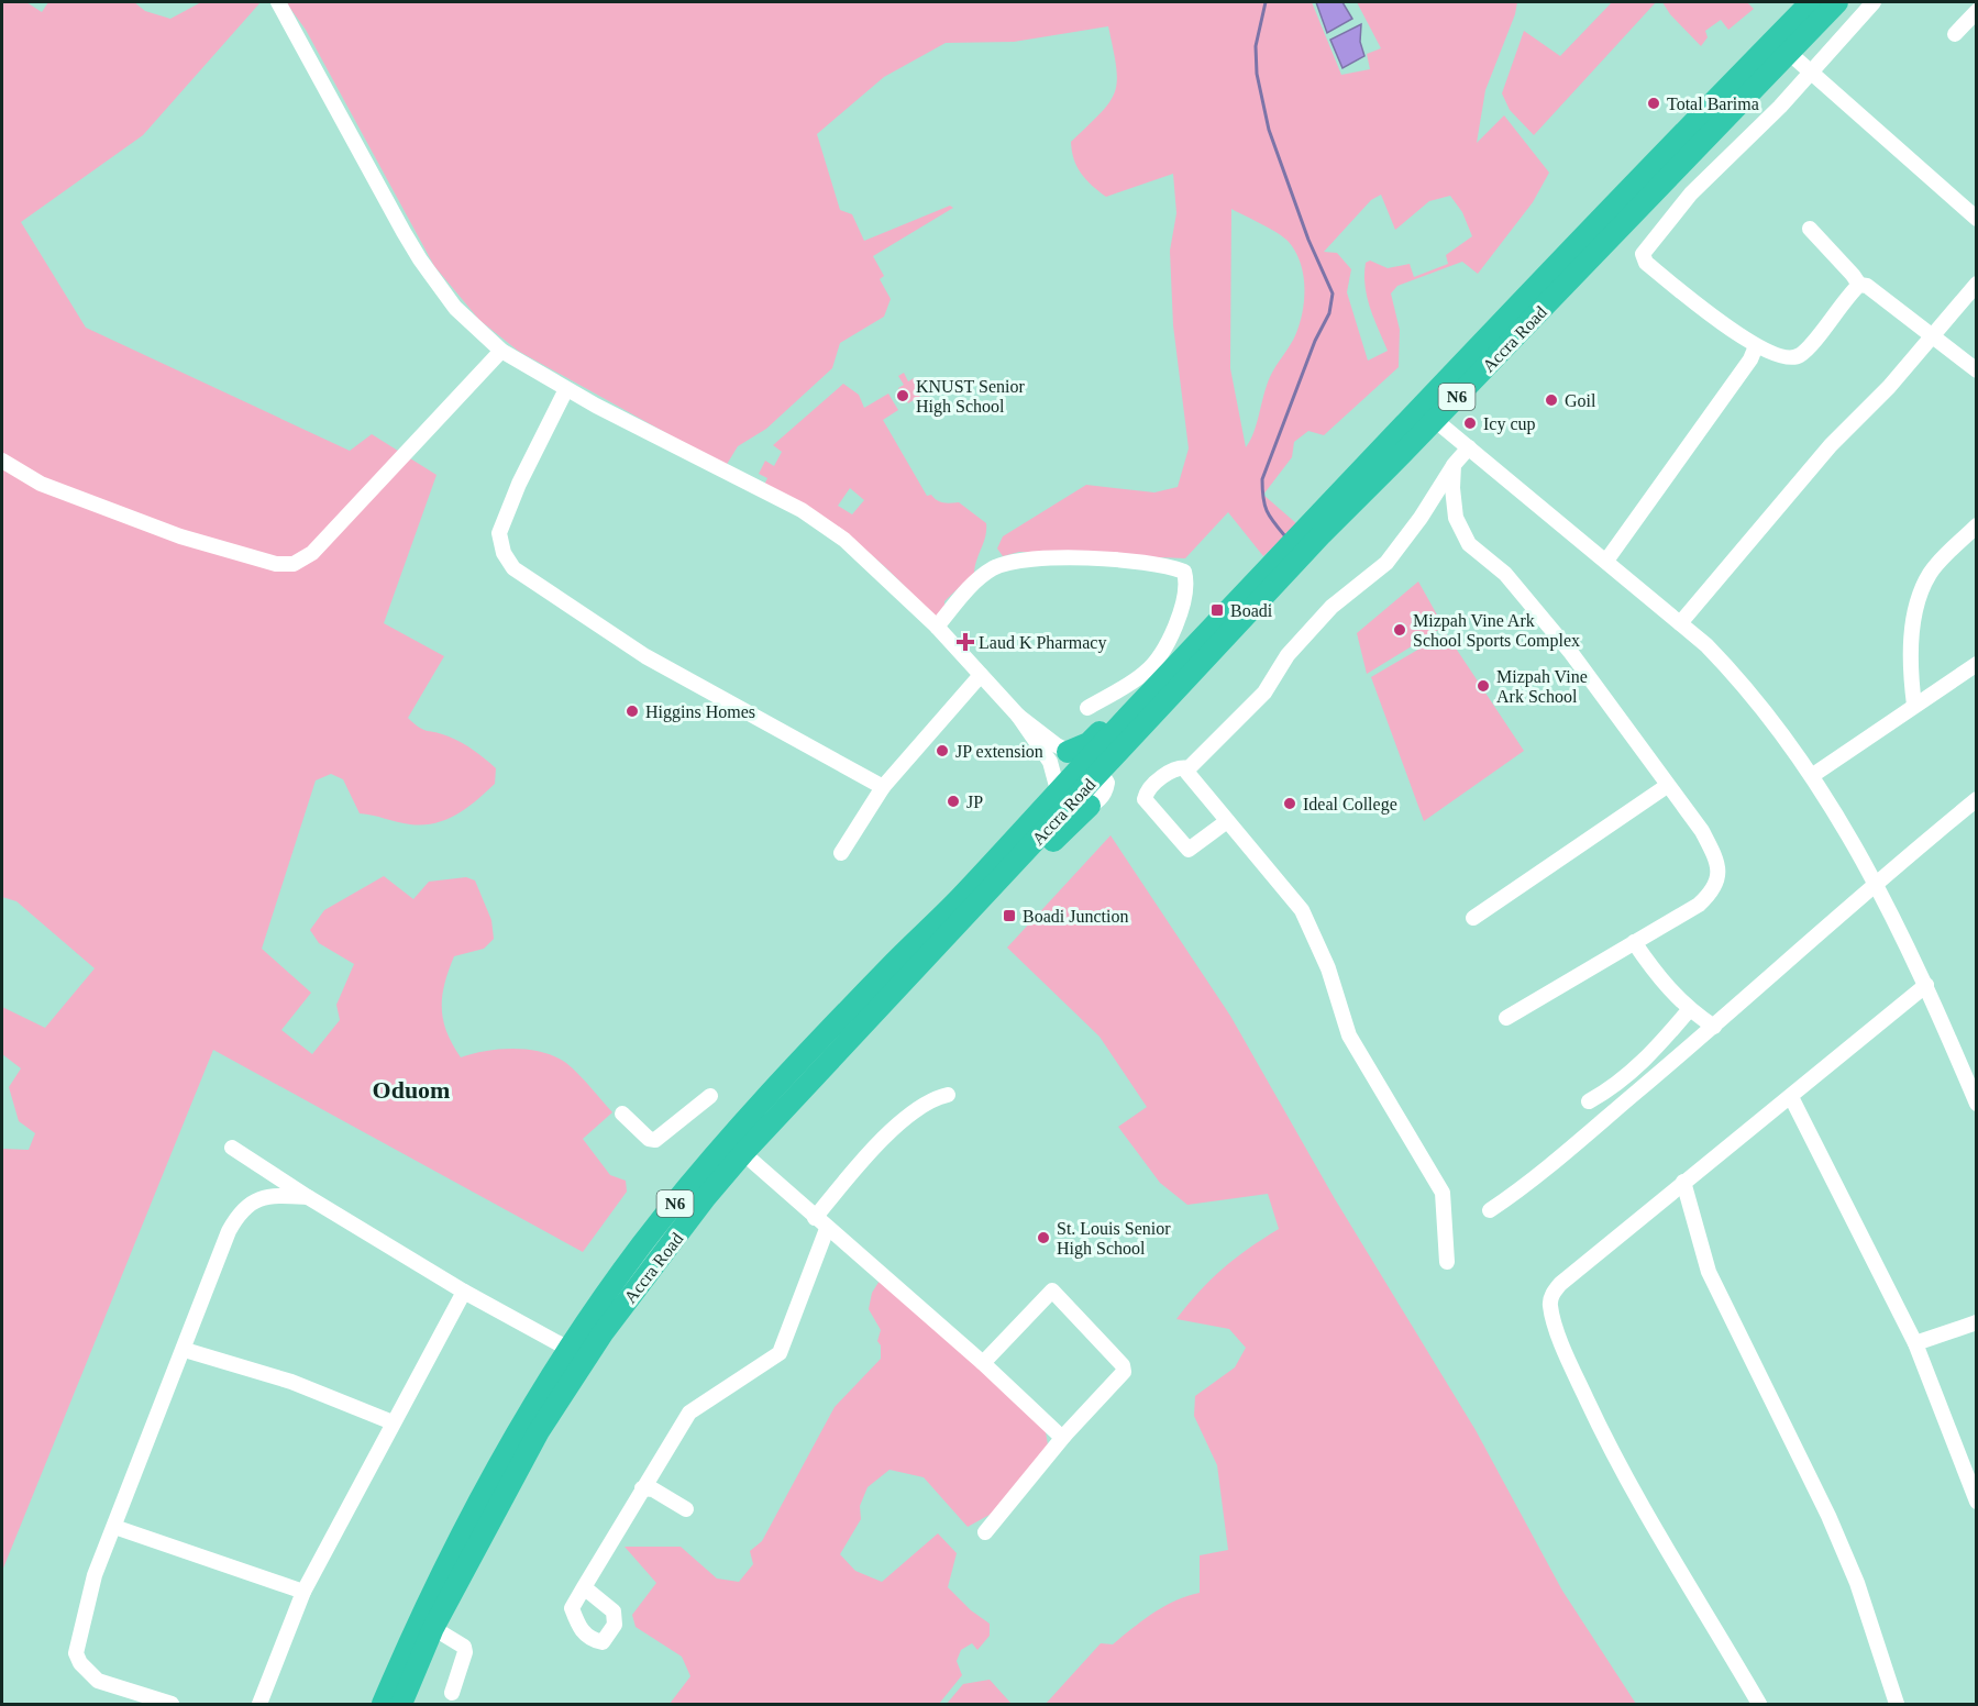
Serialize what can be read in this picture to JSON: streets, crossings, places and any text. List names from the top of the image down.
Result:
{
  "streets": {
    "highway": ["Accra Road", "N6"]
  },
  "districts": ["Oduom"],
  "places": {
    "other": [
      "Total Barima",
      "KNUST Senior High School",
      "Goil",
      "Icy cup",
      "Mizpah Vine Ark School Sports Complex",
      "Mizpah Vine Ark School",
      "Higgins Homes",
      "JP extension",
      "JP",
      "Ideal College",
      "St. Louis Senior High School"
    ],
    "transit": ["Boadi", "Boadi Junction"],
    "health": ["Laud K Pharmacy"]
  }
}
